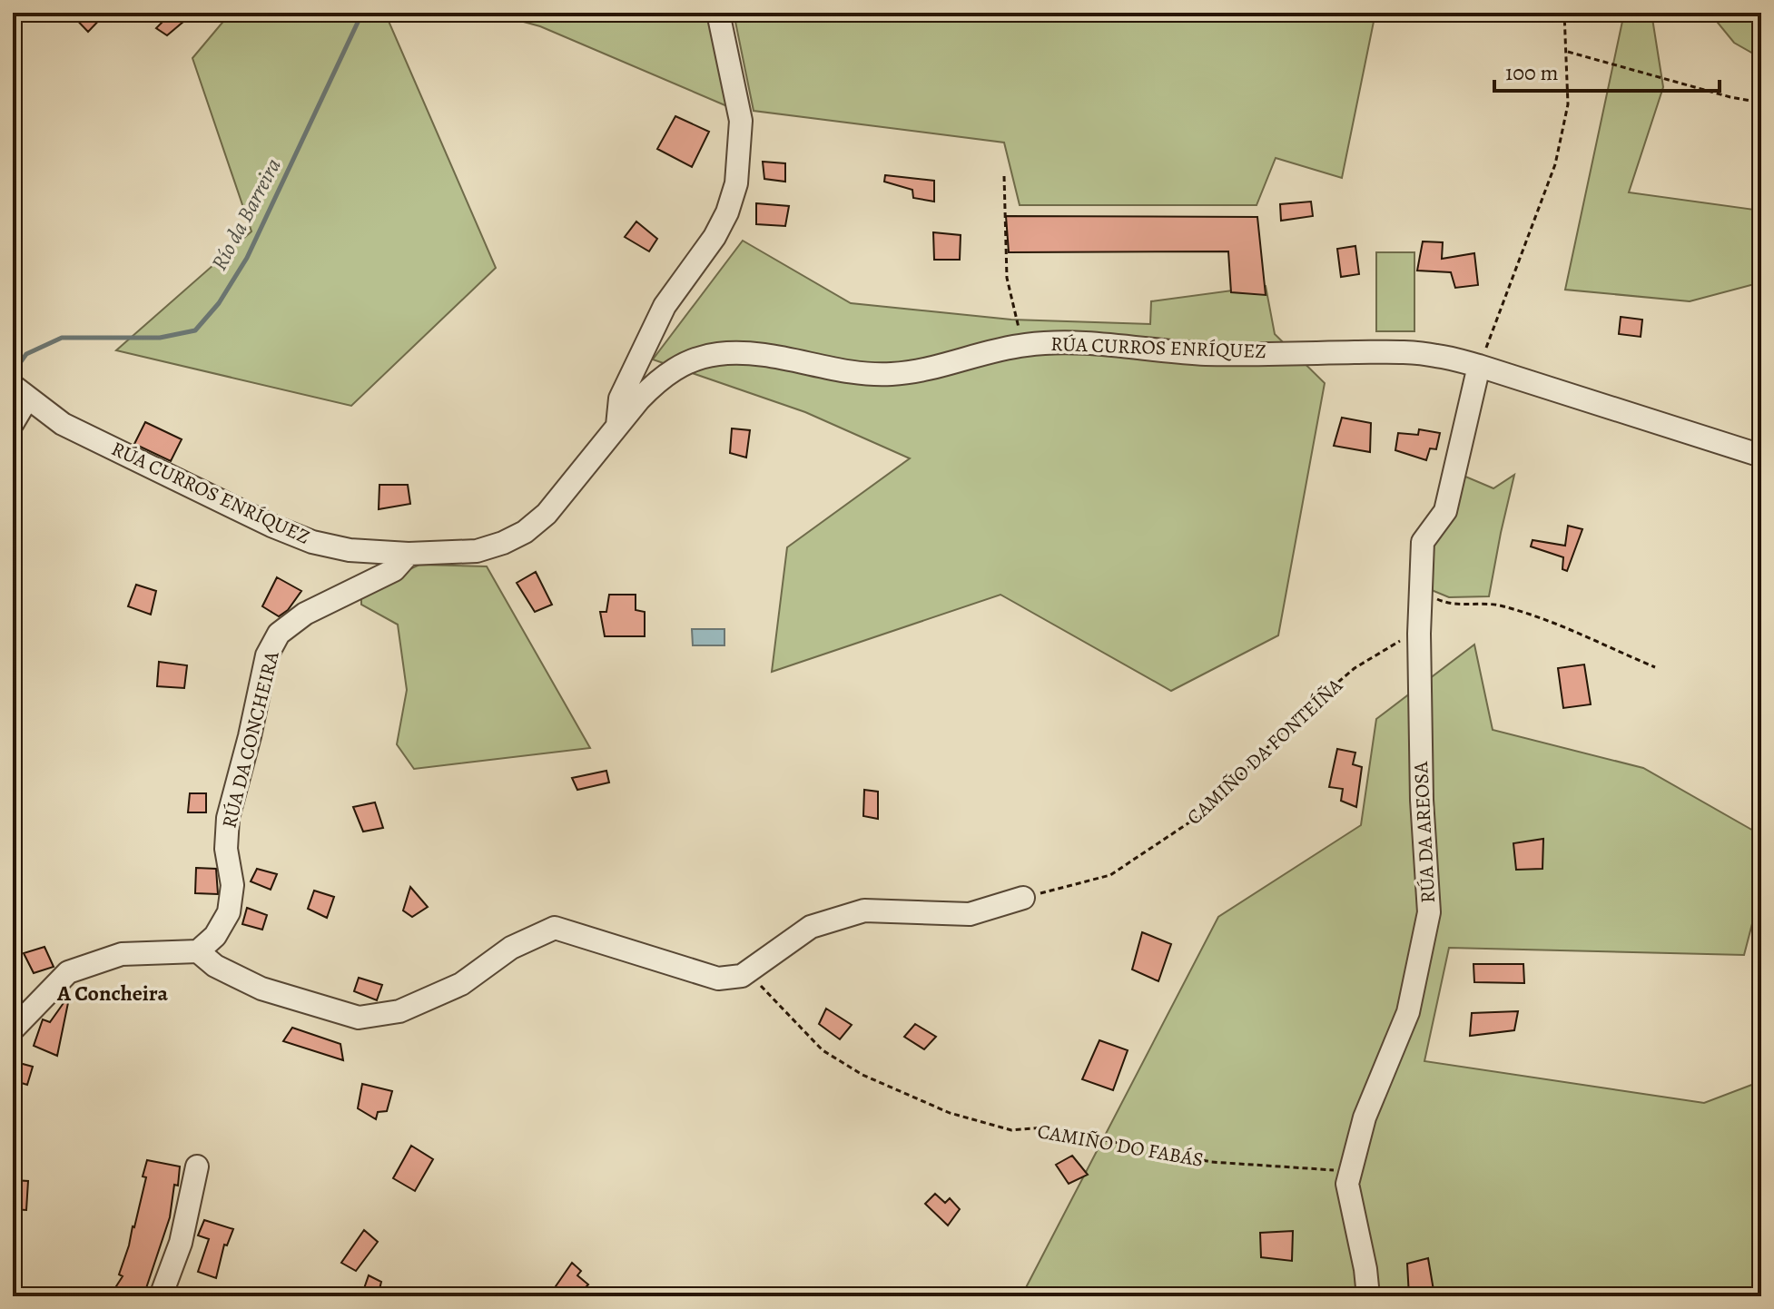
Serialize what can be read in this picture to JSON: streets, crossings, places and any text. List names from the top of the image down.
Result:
{
  "streets": {
    "street": ["RÚA CURROS ENRÍQUEZ", "RÚA DA CONCHEIRA", "RÚA DA AREOSA"],
    "path": ["CAMIÑO DA FONTEÍÑA", "CAMIÑO DO FABÁS"]
  },
  "crossings": [
    ["RÚA CURROS ENRÍQUEZ", "RÚA DA CONCHEIRA"],
    ["RÚA CURROS ENRÍQUEZ", "RÚA DA AREOSA"],
    ["CAMIÑO DA FONTEÍÑA", "RÚA DA AREOSA"],
    ["RÚA DA AREOSA", "CAMIÑO DO FABÁS"]
  ],
  "districts": ["A Concheira"],
  "water": ["Río da Barreira"],
  "scale_bar": "100 m"
}
